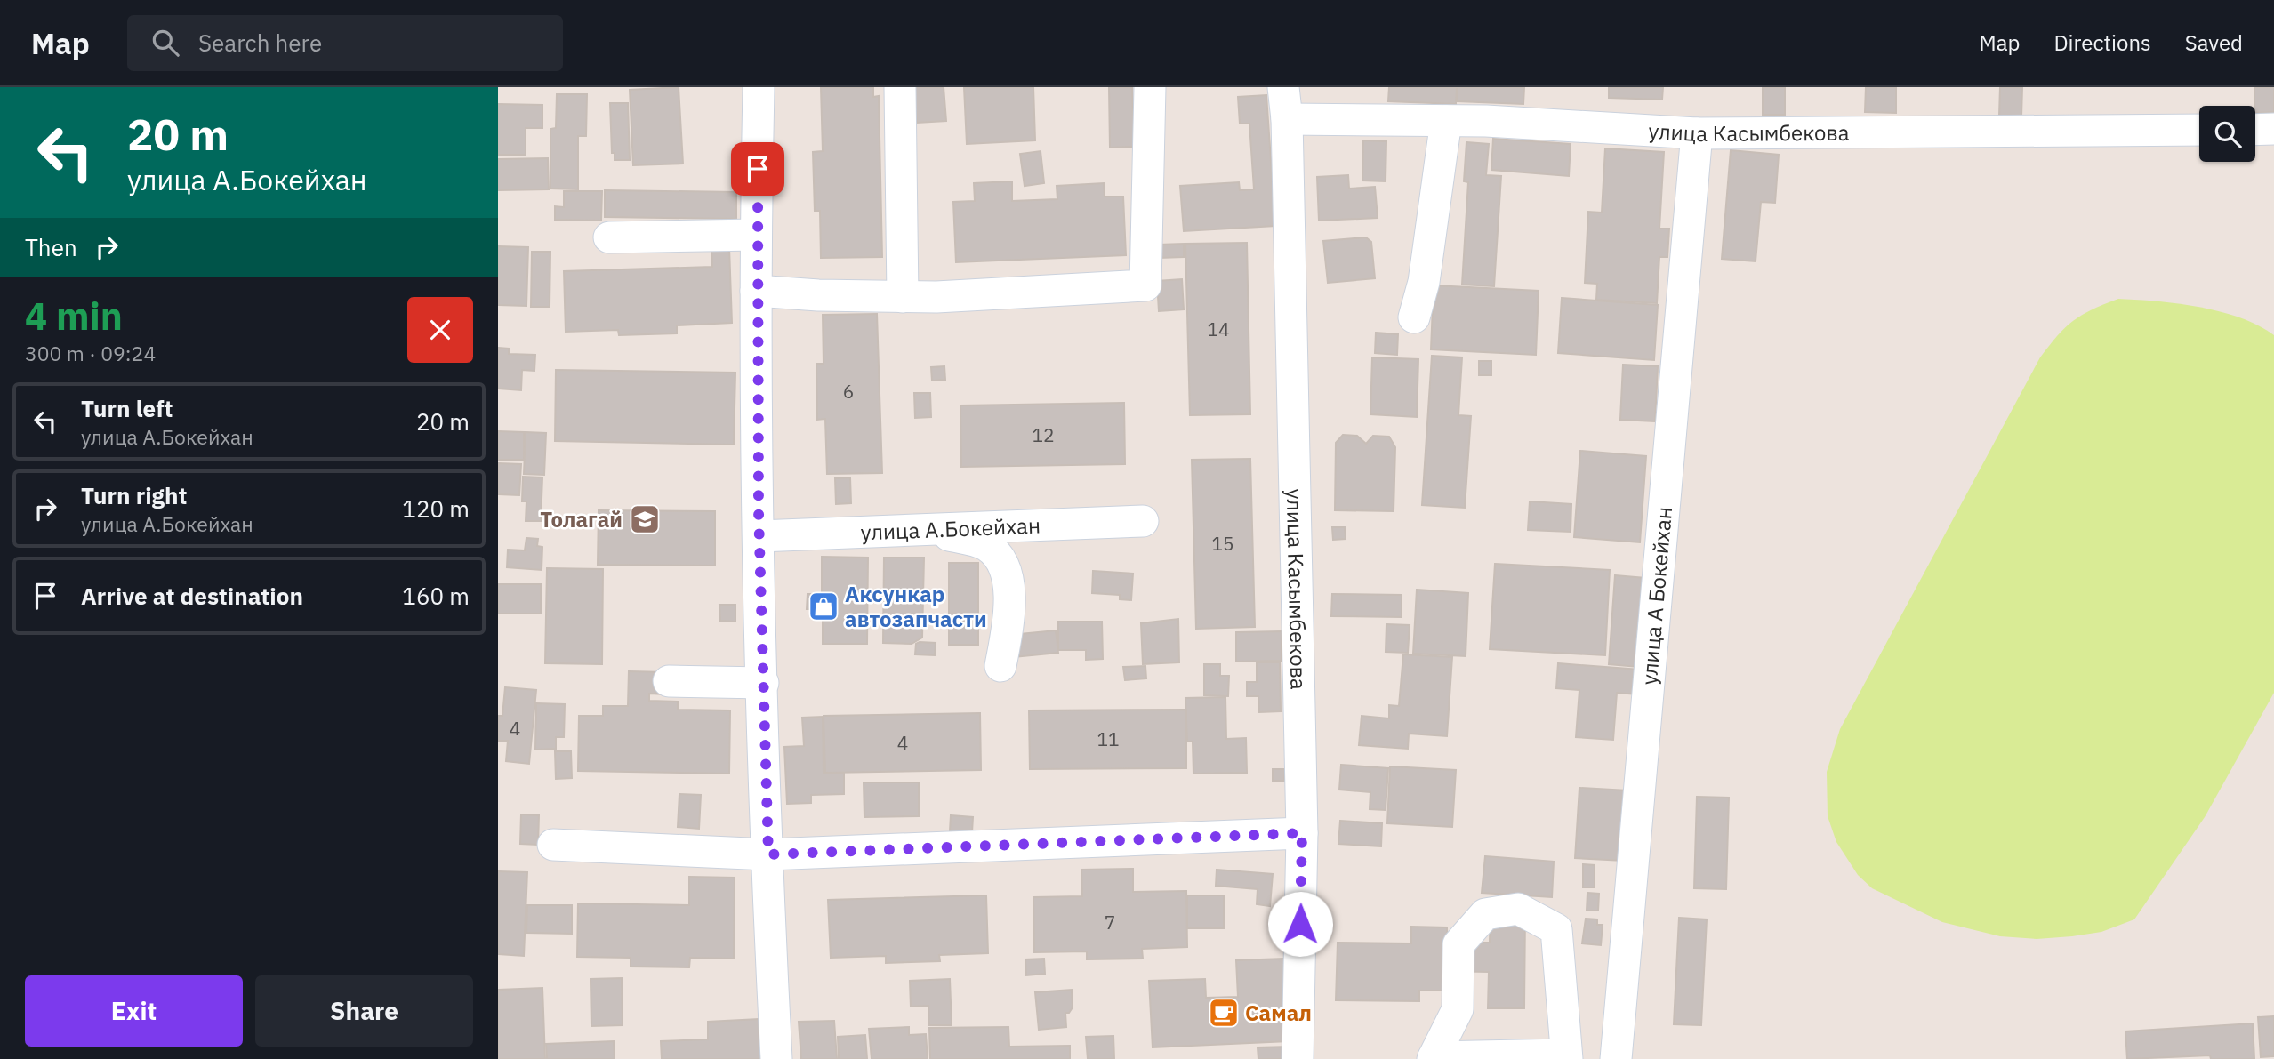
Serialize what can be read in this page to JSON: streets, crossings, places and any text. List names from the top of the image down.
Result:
{
  "streets": {
    "street": ["улица Касымбекова", "улица А.Бокейхан", "улица А Бокейхан"]
  },
  "crossings": [
    ["улица Касымбекова", "улица А Бокейхан"]
  ],
  "places": {
    "school or university": ["Толагай"],
    "shop": ["Аксункар автозапчасти"],
    "cafe": ["Самал"]
  },
  "house_numbers": [
    "14",
    "6",
    "12",
    "15",
    "4",
    "11",
    "4",
    "7"
  ],
  "page": {
    "header": "Map",
    "search": "Search here",
    "nav": ["Map", "Directions", "Saved"],
    "turn": ["20 m", "улица А.Бокейхан"],
    "then": "Then",
    "heading": ["4 min", "300 m · 09:24"],
    "list": [
      {
        "name": "Turn left",
        "note": "улица А.Бокейхан",
        "value": "20 m"
      },
      {
        "name": "Turn right",
        "note": "улица А.Бокейхан",
        "value": "120 m"
      },
      {
        "name": "Arrive at destination",
        "value": "160 m"
      }
    ],
    "buttons": ["Exit", "Share"]
  }
}
